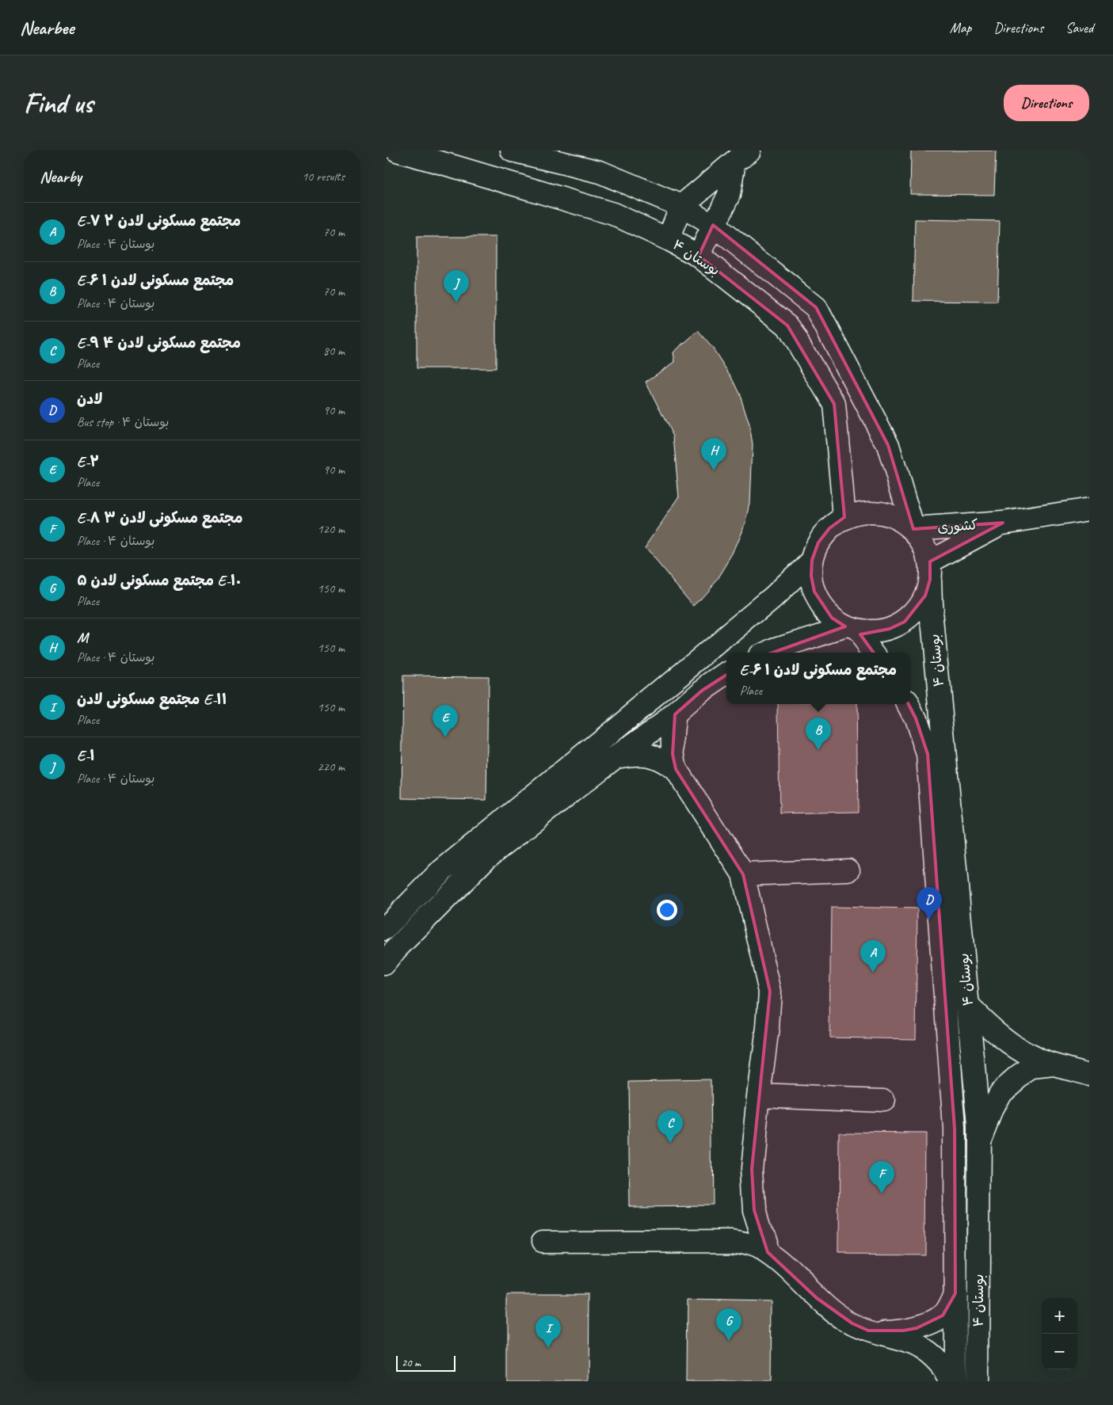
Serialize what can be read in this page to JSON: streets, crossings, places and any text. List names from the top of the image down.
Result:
{
  "streets": {
    "street": ["بوستان ۴", "کشوری"]
  },
  "crossings": [
    ["بوستان ۴", "کشوری"]
  ],
  "scale_bar": "20 m",
  "page": {
    "header": "Nearbee",
    "nav": ["Map", "Directions", "Saved"],
    "buttons": "Directions",
    "title": "Find us",
    "heading": ["Nearby", "10 results"],
    "list": [
      {
        "mark": "A",
        "name": "E-۷ مجتمع مسکونی لادن ۲",
        "note": "Place · بوستان ۴",
        "value": "70 m"
      },
      {
        "mark": "B",
        "name": "E-۶ مجتمع مسکونی لادن ۱",
        "note": "Place · بوستان ۴",
        "value": "70 m"
      },
      {
        "mark": "C",
        "name": "E-۹ مجتمع مسکونی لادن ۴",
        "note": "Place",
        "value": "80 m"
      },
      {
        "mark": "D",
        "name": "لادن",
        "note": "Bus stop · بوستان ۴",
        "value": "90 m"
      },
      {
        "mark": "E",
        "name": "E-۲",
        "note": "Place",
        "value": "90 m"
      },
      {
        "mark": "F",
        "name": "E-۸ مجتمع مسکونی لادن ۳",
        "note": "Place · بوستان ۴",
        "value": "120 m"
      },
      {
        "mark": "G",
        "name": "مجتمع مسکونی لادن ۵ E-۱۰",
        "note": "Place",
        "value": "150 m"
      },
      {
        "mark": "H",
        "name": "M",
        "note": "Place · بوستان ۴",
        "value": "150 m"
      },
      {
        "mark": "I",
        "name": "مجتمع مسکونی لادن E-۱۱",
        "note": "Place",
        "value": "150 m"
      },
      {
        "mark": "J",
        "name": "E-۱",
        "note": "Place · بوستان ۴",
        "value": "220 m"
      }
    ],
    "pins": [
      "J",
      "H",
      "E",
      "B",
      "D",
      "A",
      "C",
      "F",
      "G",
      "I"
    ],
    "popup": ["E-۶ مجتمع مسکونی لادن ۱", "Place"],
    "map_buttons": ["+", "−"],
    "scale": "20 m"
  }
}
